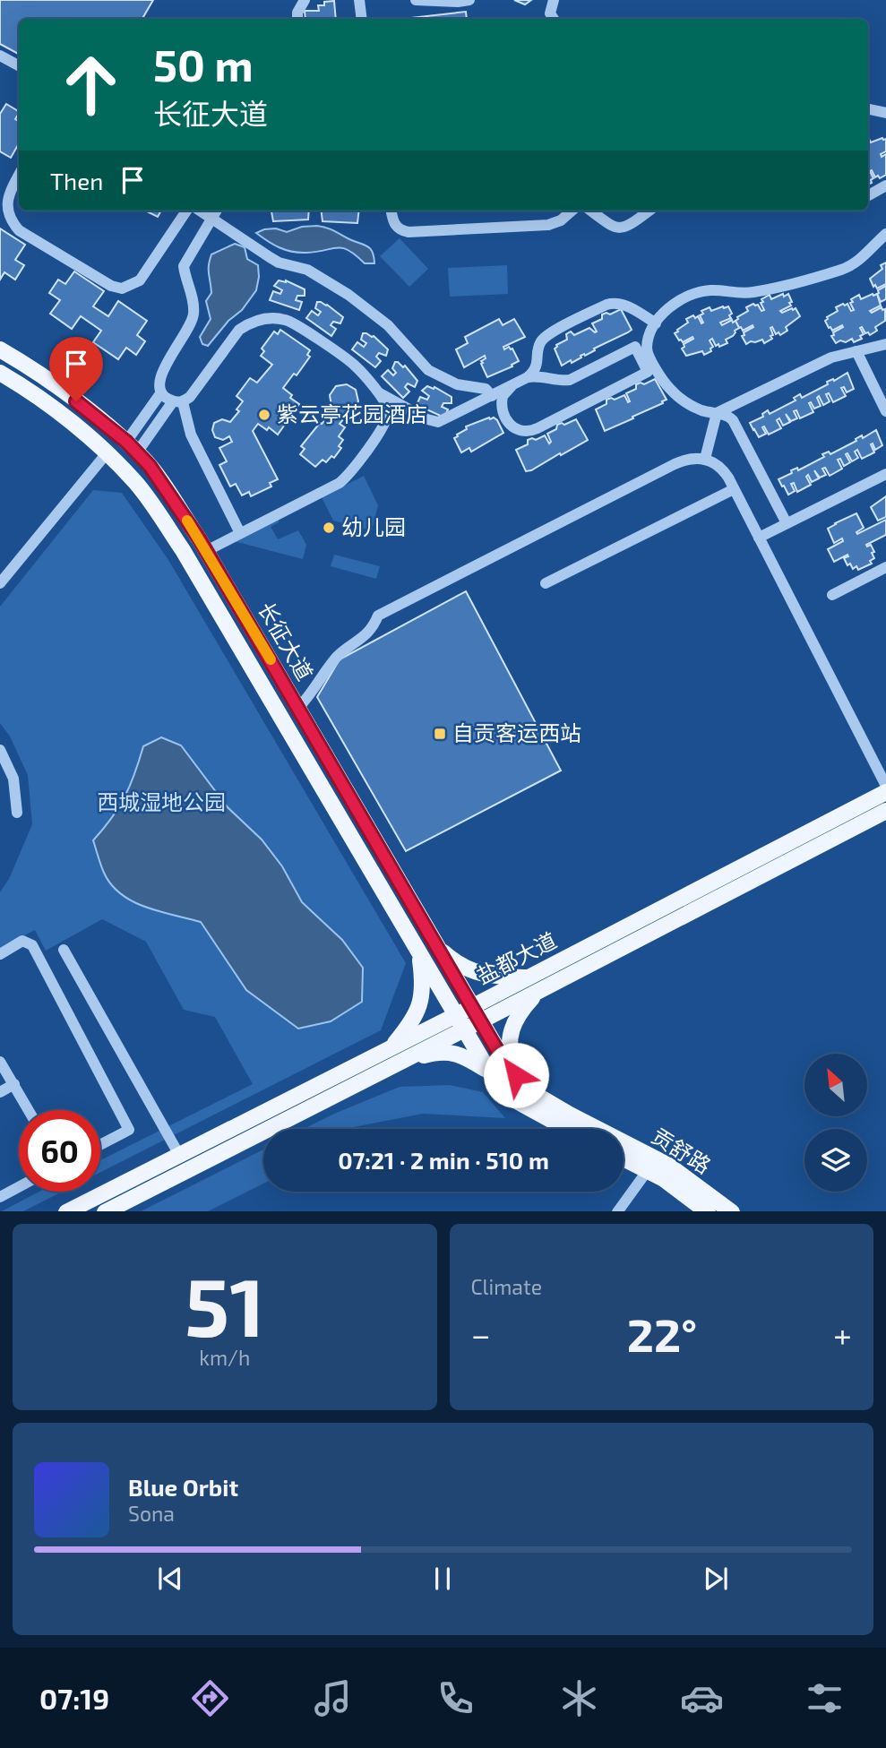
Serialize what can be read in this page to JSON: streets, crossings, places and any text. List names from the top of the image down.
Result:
{
  "streets": {
    "main road": ["长征大道", "盐都大道", "贡舒路"]
  },
  "crossings": [
    ["长征大道", "盐都大道"],
    ["长征大道", "贡舒路"],
    ["盐都大道", "贡舒路"]
  ],
  "parks": ["西城湿地公园"],
  "places": {
    "other": ["紫云亭花园酒店", "幼儿园"],
    "transit": ["自贡客运西站"]
  },
  "north": "top left",
  "page": {
    "turn": ["50 m", "长征大道"],
    "then": "Then",
    "limit": "60",
    "trip": "07:21 · 2 min · 510 m",
    "tile": [
      ["51", "km/h"],
      "Climate"
    ],
    "heat": ["−", "22°", "+"],
    "song": ["Blue Orbit", "Sona"],
    "tabs": "07:19"
  }
}
